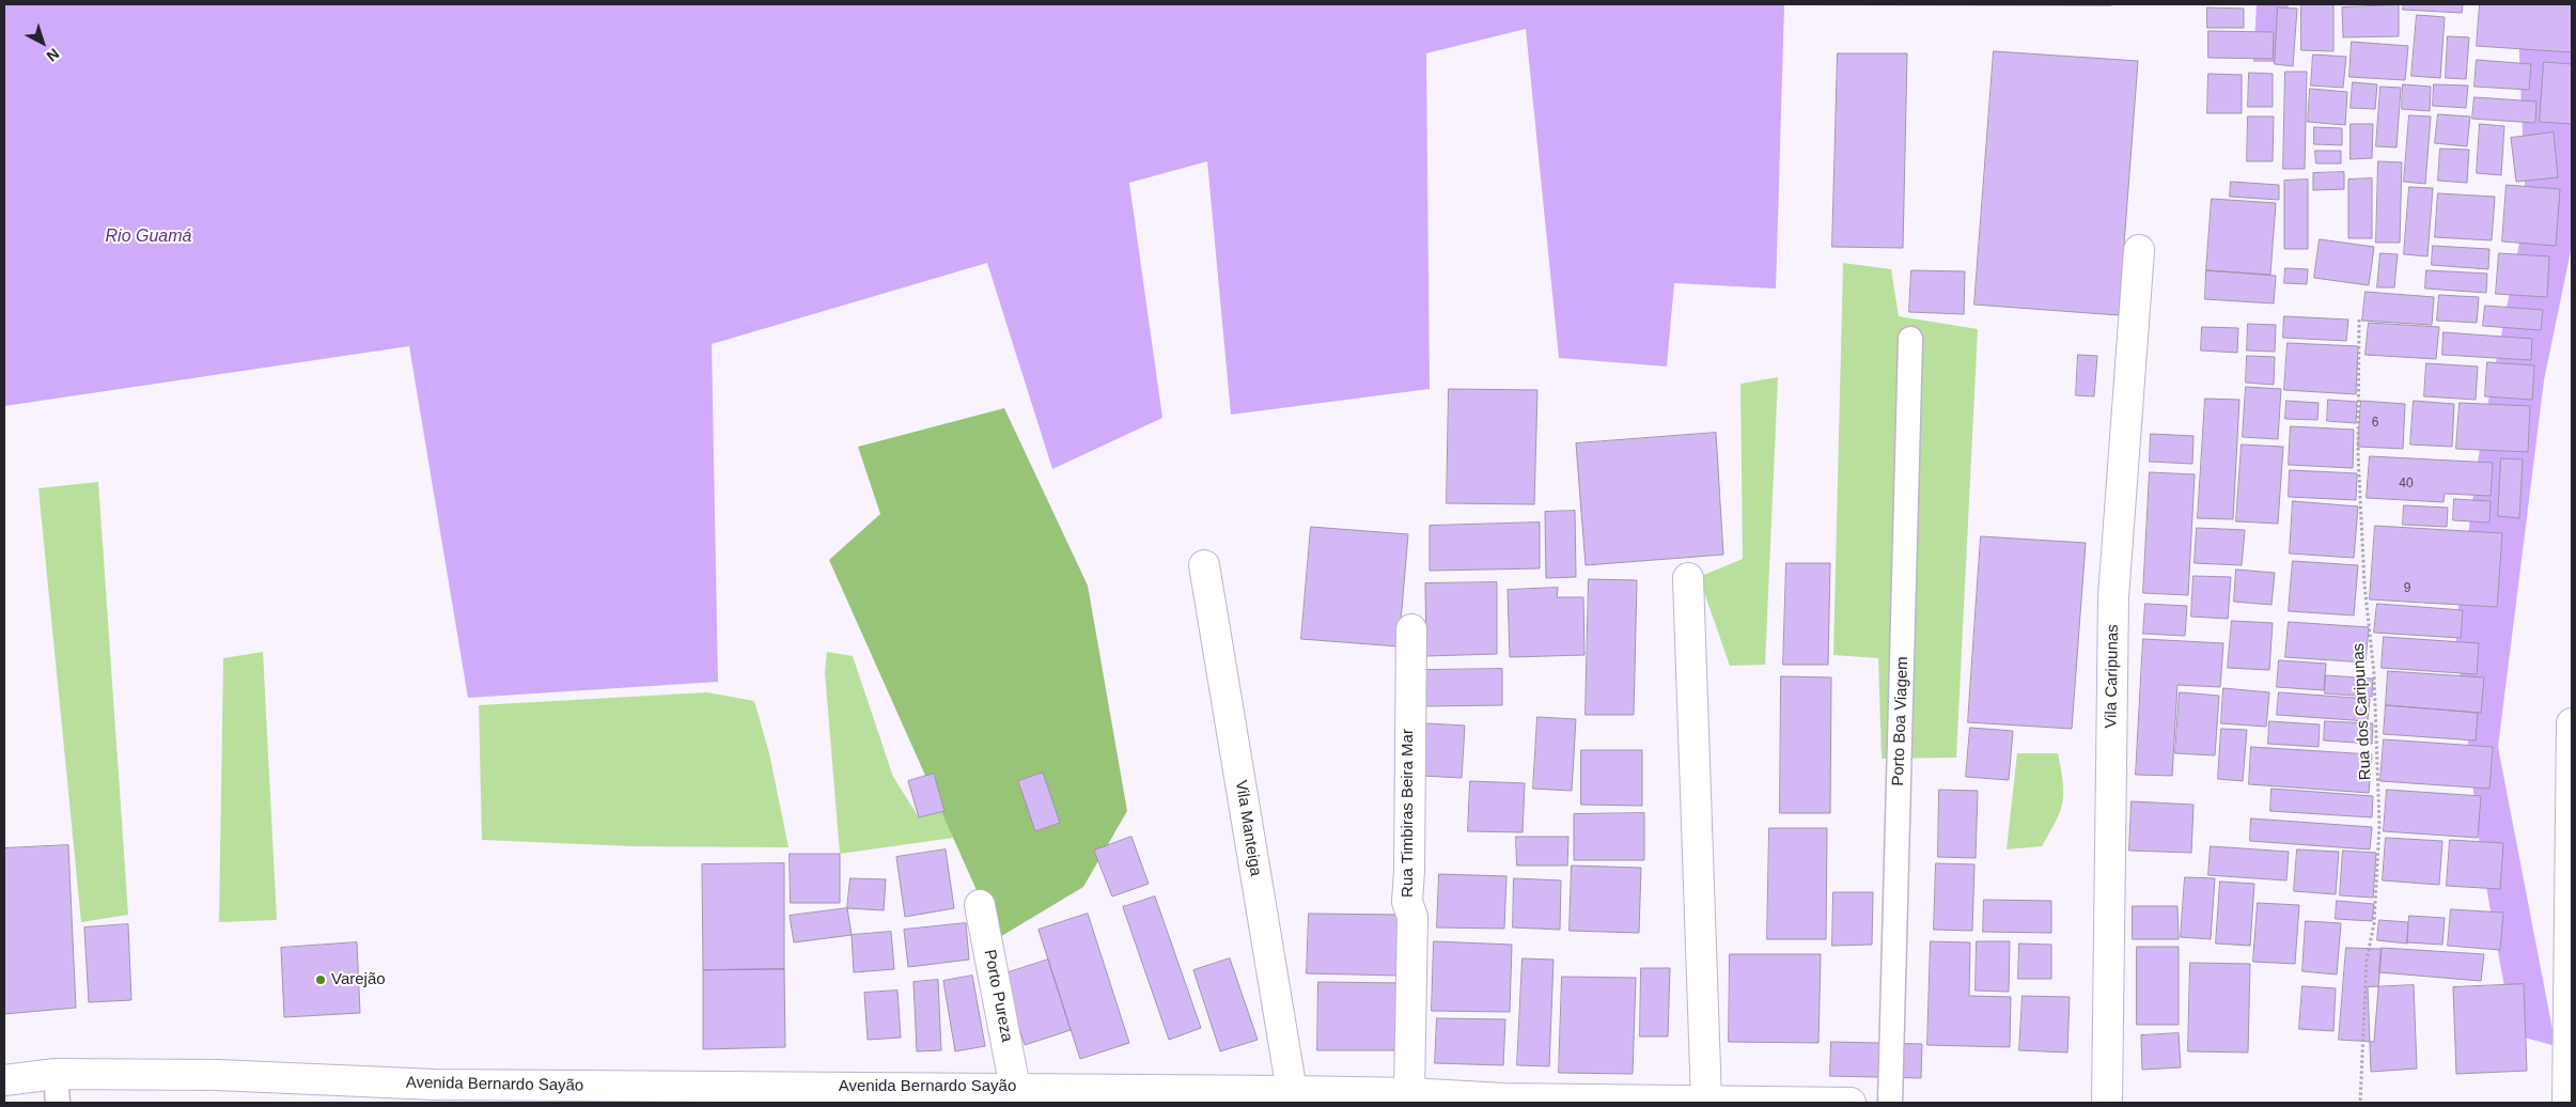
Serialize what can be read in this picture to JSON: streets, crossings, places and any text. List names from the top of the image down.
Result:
{
  "streets": {
    "street": [
      "Vila Caripunas",
      "Rua Timbiras Beira Mar",
      "Vila Manteiga",
      "Porto Pureza",
      "Avenida Bernardo Sayão"
    ],
    "lane": ["Porto Boa Viagem"],
    "path": ["Rua dos Caripunas"]
  },
  "crossings": [
    ["Rua Timbiras Beira Mar", "Avenida Bernardo Sayão"],
    ["Vila Manteiga", "Avenida Bernardo Sayão"],
    ["Porto Pureza", "Avenida Bernardo Sayão"]
  ],
  "water": ["Rio Guamá"],
  "places": ["Varejão"],
  "house_numbers": ["6", "40", "9"],
  "north": "bottom right"
}
